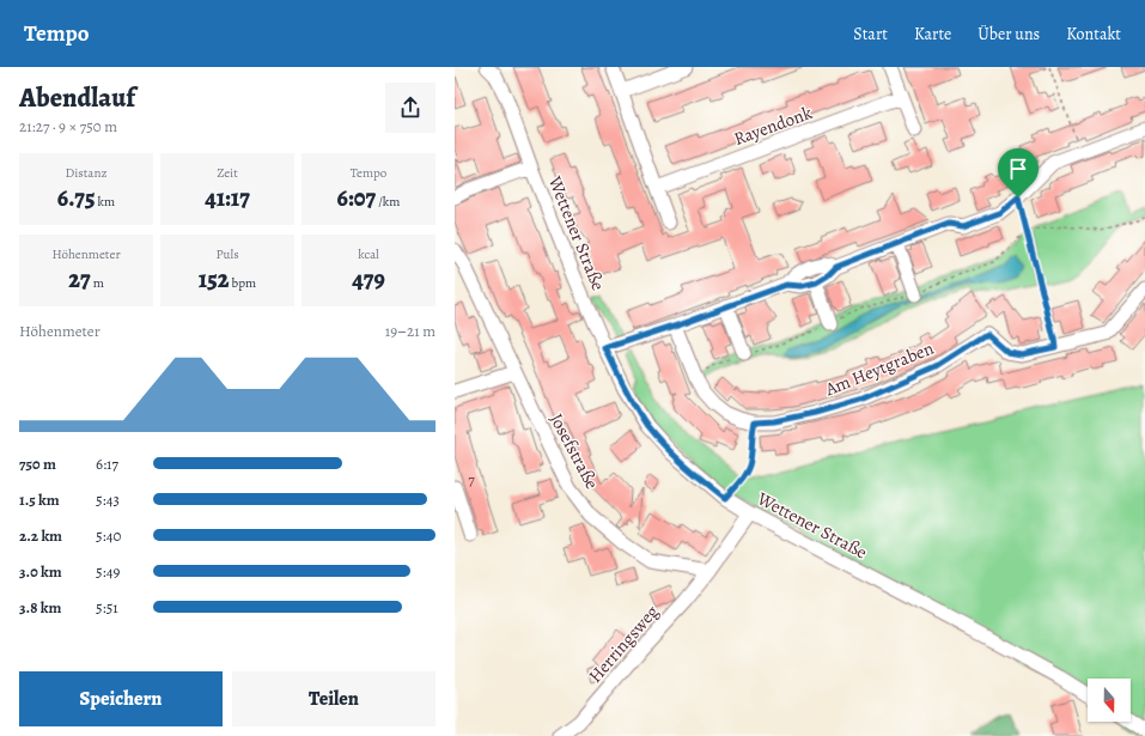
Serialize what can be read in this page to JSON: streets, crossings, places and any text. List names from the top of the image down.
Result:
{
  "streets": {
    "street": [
      "Rayendonk",
      "Wettener Straße",
      "Am Heytgraben",
      "Josefstraße",
      "Herringsweg"
    ]
  },
  "crossings": [
    ["Josefstraße", "Herringsweg"]
  ],
  "house_numbers": ["7"],
  "north": "bottom",
  "page": {
    "header": "Tempo",
    "nav": [
      "Start",
      "Karte",
      "Über uns",
      "Kontakt"
    ],
    "heading": ["Abendlauf", "21:27 · 9 × 750 m"],
    "stats": [
      ["Distanz", "6.75 km"],
      ["Zeit", "41:17"],
      ["Tempo", "6:07 /km"],
      ["Höhenmeter", "27 m"],
      ["Puls", "152 bpm"],
      ["kcal", "479"]
    ],
    "chart": ["Höhenmeter", "19–21 m"],
    "list": [
      {
        "name": "750 m",
        "note": "6:17"
      },
      {
        "name": "1.5 km",
        "note": "5:43"
      },
      {
        "name": "2.2 km",
        "note": "5:40"
      },
      {
        "name": "3.0 km",
        "note": "5:49"
      },
      {
        "name": "3.8 km",
        "note": "5:51"
      }
    ],
    "buttons": ["Speichern", "Teilen"]
  }
}
